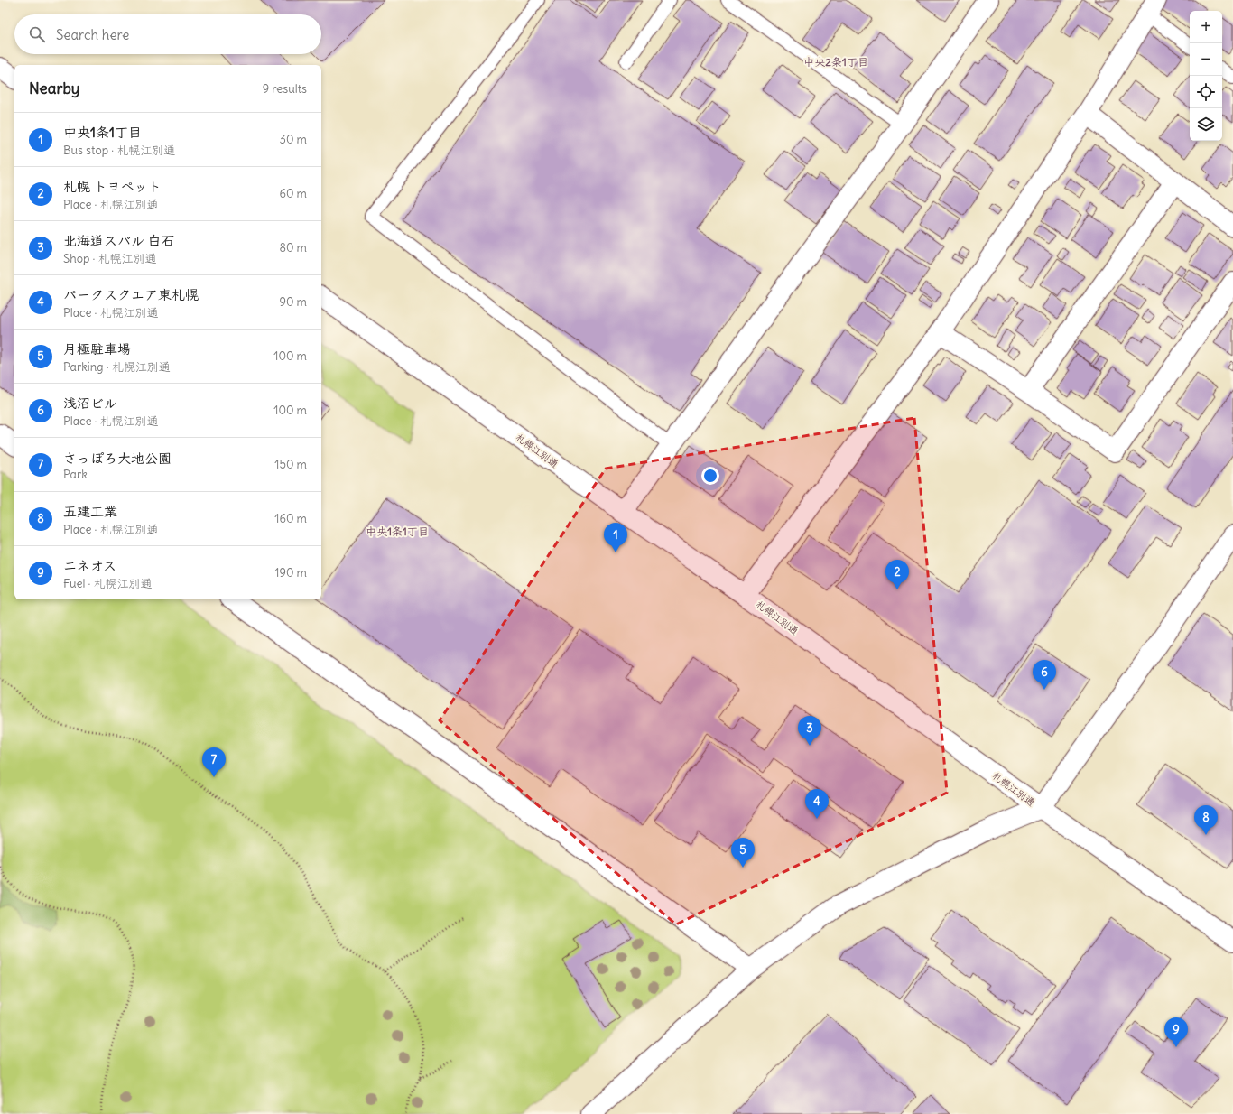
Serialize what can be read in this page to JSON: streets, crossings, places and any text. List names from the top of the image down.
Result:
{
  "streets": {
    "main road": ["札幌江別通"]
  },
  "districts": ["中央2条1丁目", "中央1条1丁目"],
  "page": {
    "map_buttons": ["+", "−"],
    "search": "Search here",
    "heading": ["Nearby", "9 results"],
    "list": [
      {
        "mark": "1",
        "name": "中央1条1丁目",
        "note": "Bus stop · 札幌江別通",
        "value": "30 m"
      },
      {
        "mark": "2",
        "name": "札幌 トヨペット",
        "note": "Place · 札幌江別通",
        "value": "60 m"
      },
      {
        "mark": "3",
        "name": "北海道スバル 白石",
        "note": "Shop · 札幌江別通",
        "value": "80 m"
      },
      {
        "mark": "4",
        "name": "パークスクエア東札幌",
        "note": "Place · 札幌江別通",
        "value": "90 m"
      },
      {
        "mark": "5",
        "name": "月極駐車場",
        "note": "Parking · 札幌江別通",
        "value": "100 m"
      },
      {
        "mark": "6",
        "name": "浅沼ビル",
        "note": "Place · 札幌江別通",
        "value": "100 m"
      },
      {
        "mark": "7",
        "name": "さっぽろ大地公園",
        "note": "Park",
        "value": "150 m"
      },
      {
        "mark": "8",
        "name": "五建工業",
        "note": "Place · 札幌江別通",
        "value": "160 m"
      },
      {
        "mark": "9",
        "name": "エネオス",
        "note": "Fuel · 札幌江別通",
        "value": "190 m"
      }
    ],
    "pins": [
      "1",
      "2",
      "6",
      "3",
      "7",
      "4",
      "8",
      "5",
      "9"
    ]
  }
}
